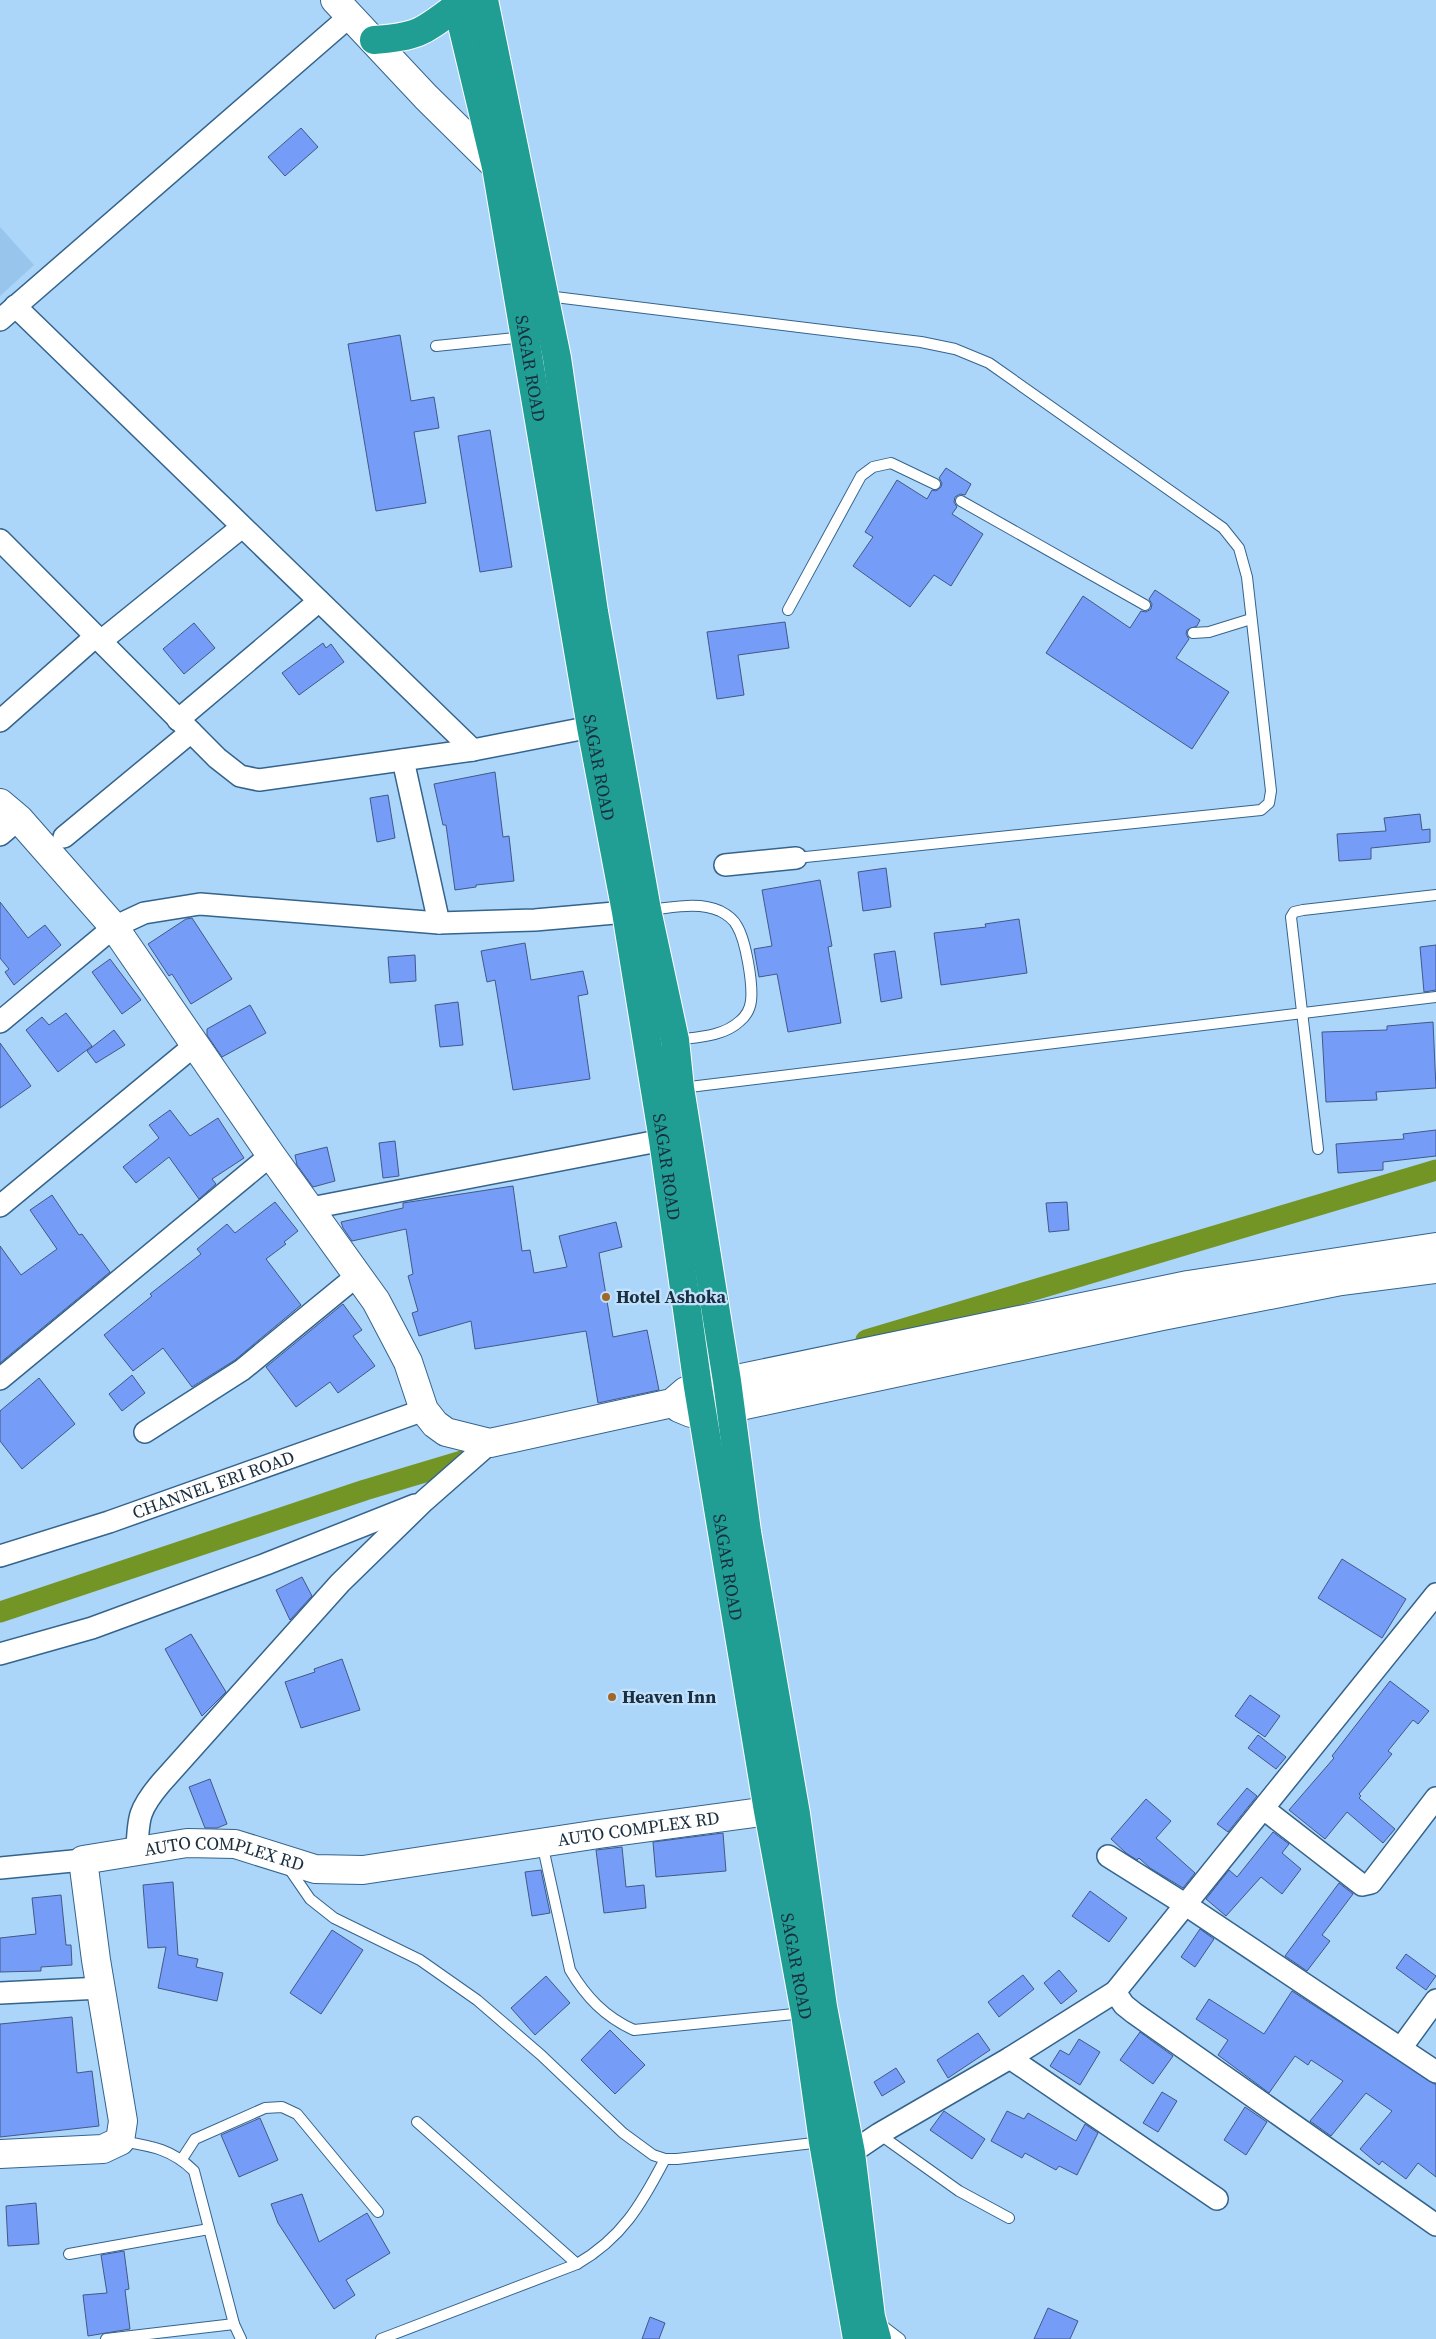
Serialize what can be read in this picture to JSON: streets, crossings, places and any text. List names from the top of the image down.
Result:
{
  "streets": {
    "highway": ["SAGAR ROAD"],
    "street": ["CHANNEL ERI ROAD", "AUTO COMPLEX RD"]
  },
  "crossings": [
    ["SAGAR ROAD", "AUTO COMPLEX RD"]
  ],
  "places": ["Hotel Ashoka", "Heaven Inn"]
}
